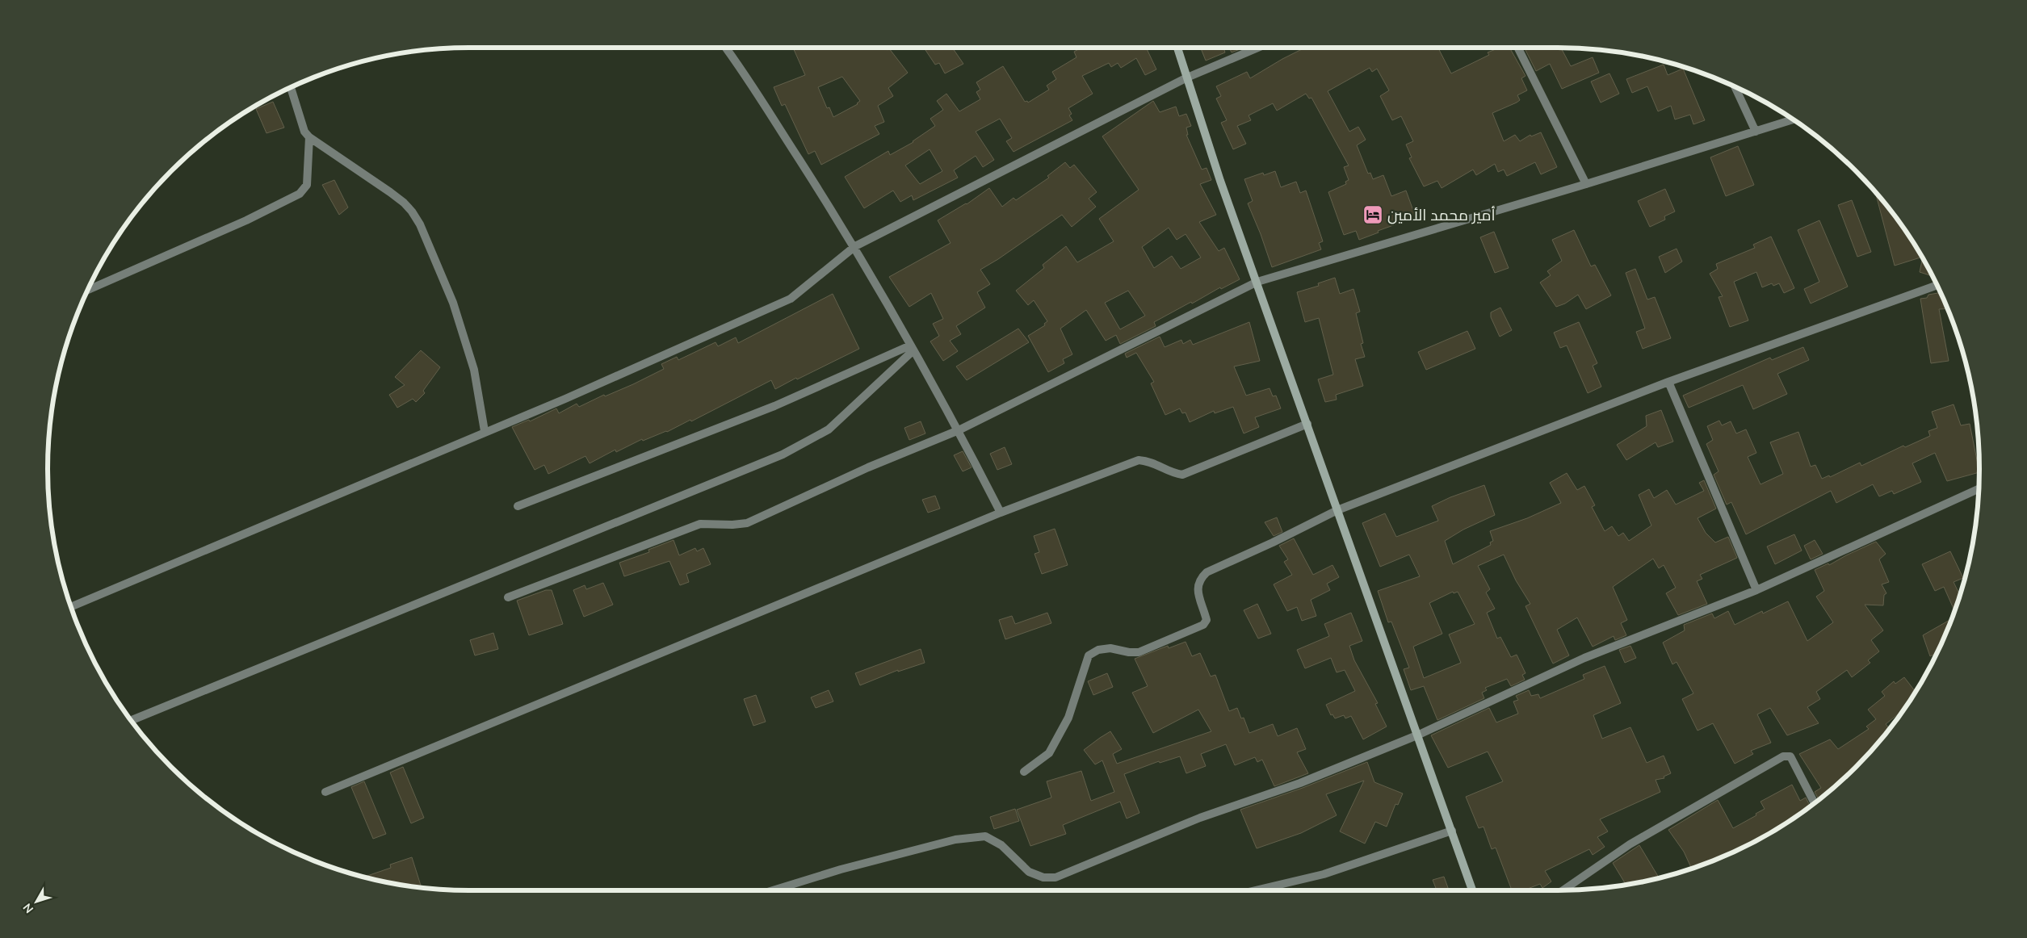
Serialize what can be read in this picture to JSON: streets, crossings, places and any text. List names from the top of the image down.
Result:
{
  "places": {
    "hotel": ["أمير محمد الأمين"]
  },
  "north": "bottom left"
}
